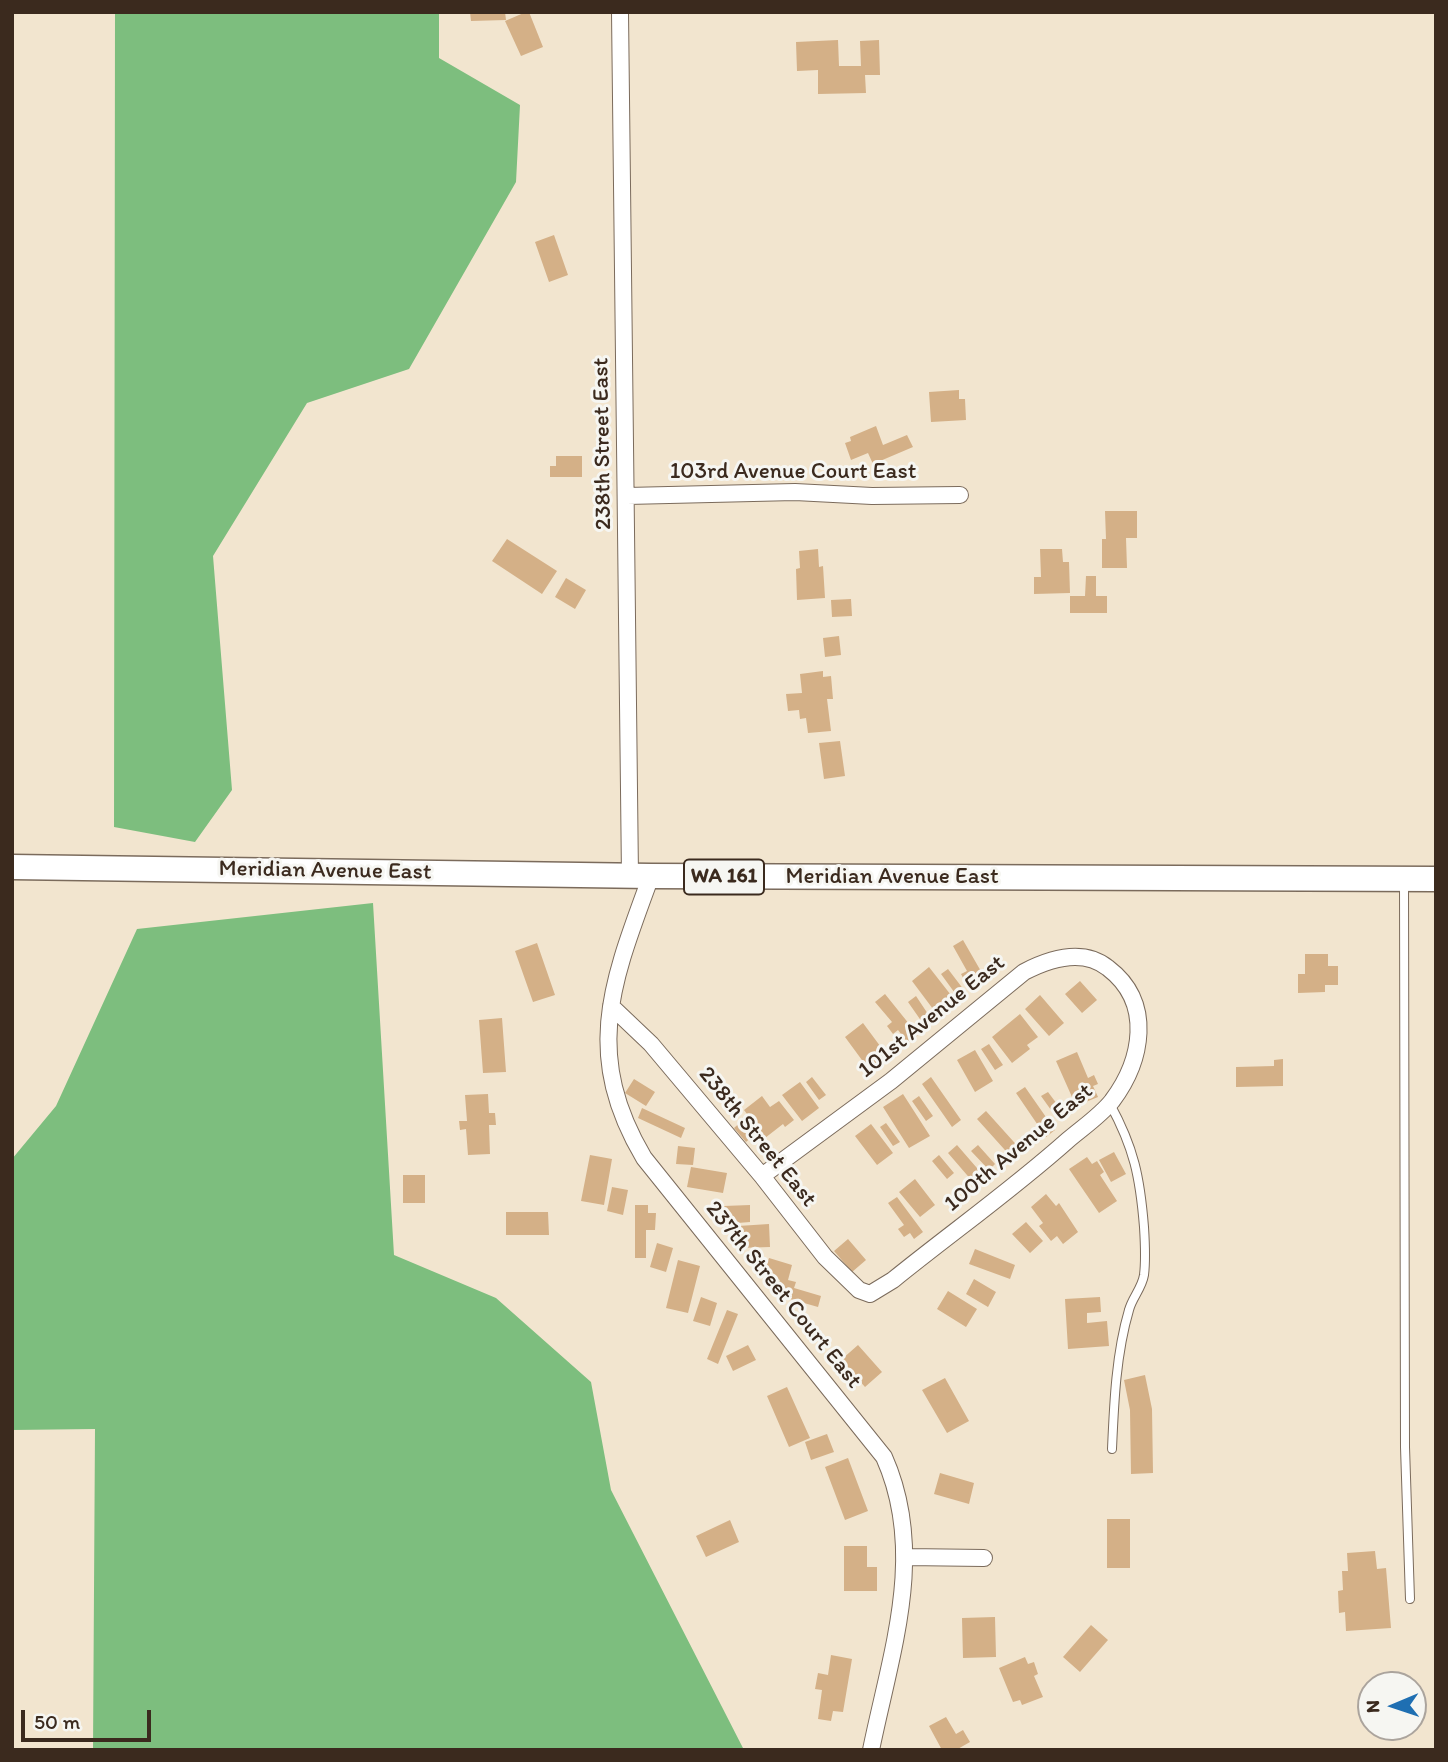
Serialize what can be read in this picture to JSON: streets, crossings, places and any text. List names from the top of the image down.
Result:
{
  "streets": {
    "main road": ["Meridian Avenue East", "WA 161"],
    "street": [
      "238th Street East",
      "103rd Avenue Court East",
      "101st Avenue East",
      "100th Avenue East",
      "237th Street Court East"
    ]
  },
  "crossings": [
    ["238th Street East", "103rd Avenue Court East"],
    ["238th Street East", "Meridian Avenue East"],
    ["238th Street East", "101st Avenue East"],
    ["238th Street East", "100th Avenue East"],
    ["238th Street East", "237th Street Court East"],
    ["Meridian Avenue East", "237th Street Court East"],
    ["101st Avenue East", "100th Avenue East"]
  ],
  "scale_bar": "50 m",
  "north": "left"
}
